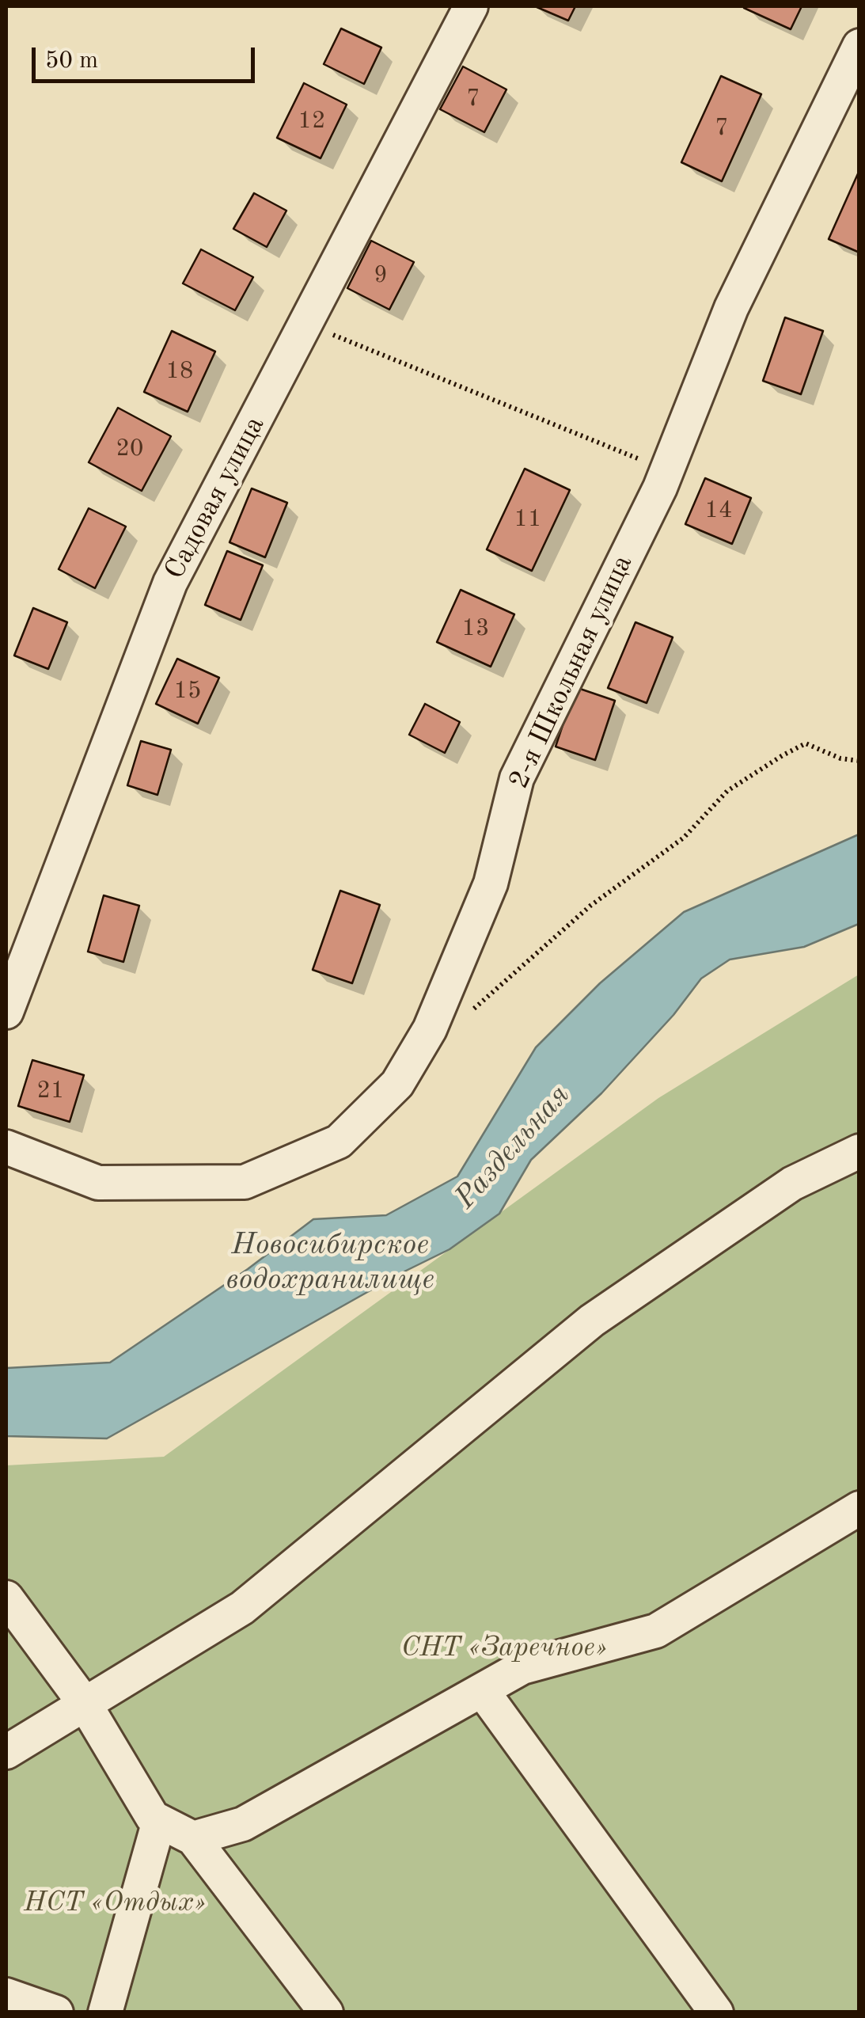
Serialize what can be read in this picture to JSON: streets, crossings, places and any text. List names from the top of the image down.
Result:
{
  "streets": {
    "street": ["Садовая улица", "2-я Школьная улица"]
  },
  "water": ["Раздельная", "Новосибирское водохранилище"],
  "parks": ["СНТ «Заречное»", "НСТ «Отдых»"],
  "house_numbers": [
    "7",
    "12",
    "7",
    "9",
    "18",
    "20",
    "14",
    "11",
    "13",
    "15",
    "21"
  ],
  "scale_bar": "50 m"
}
